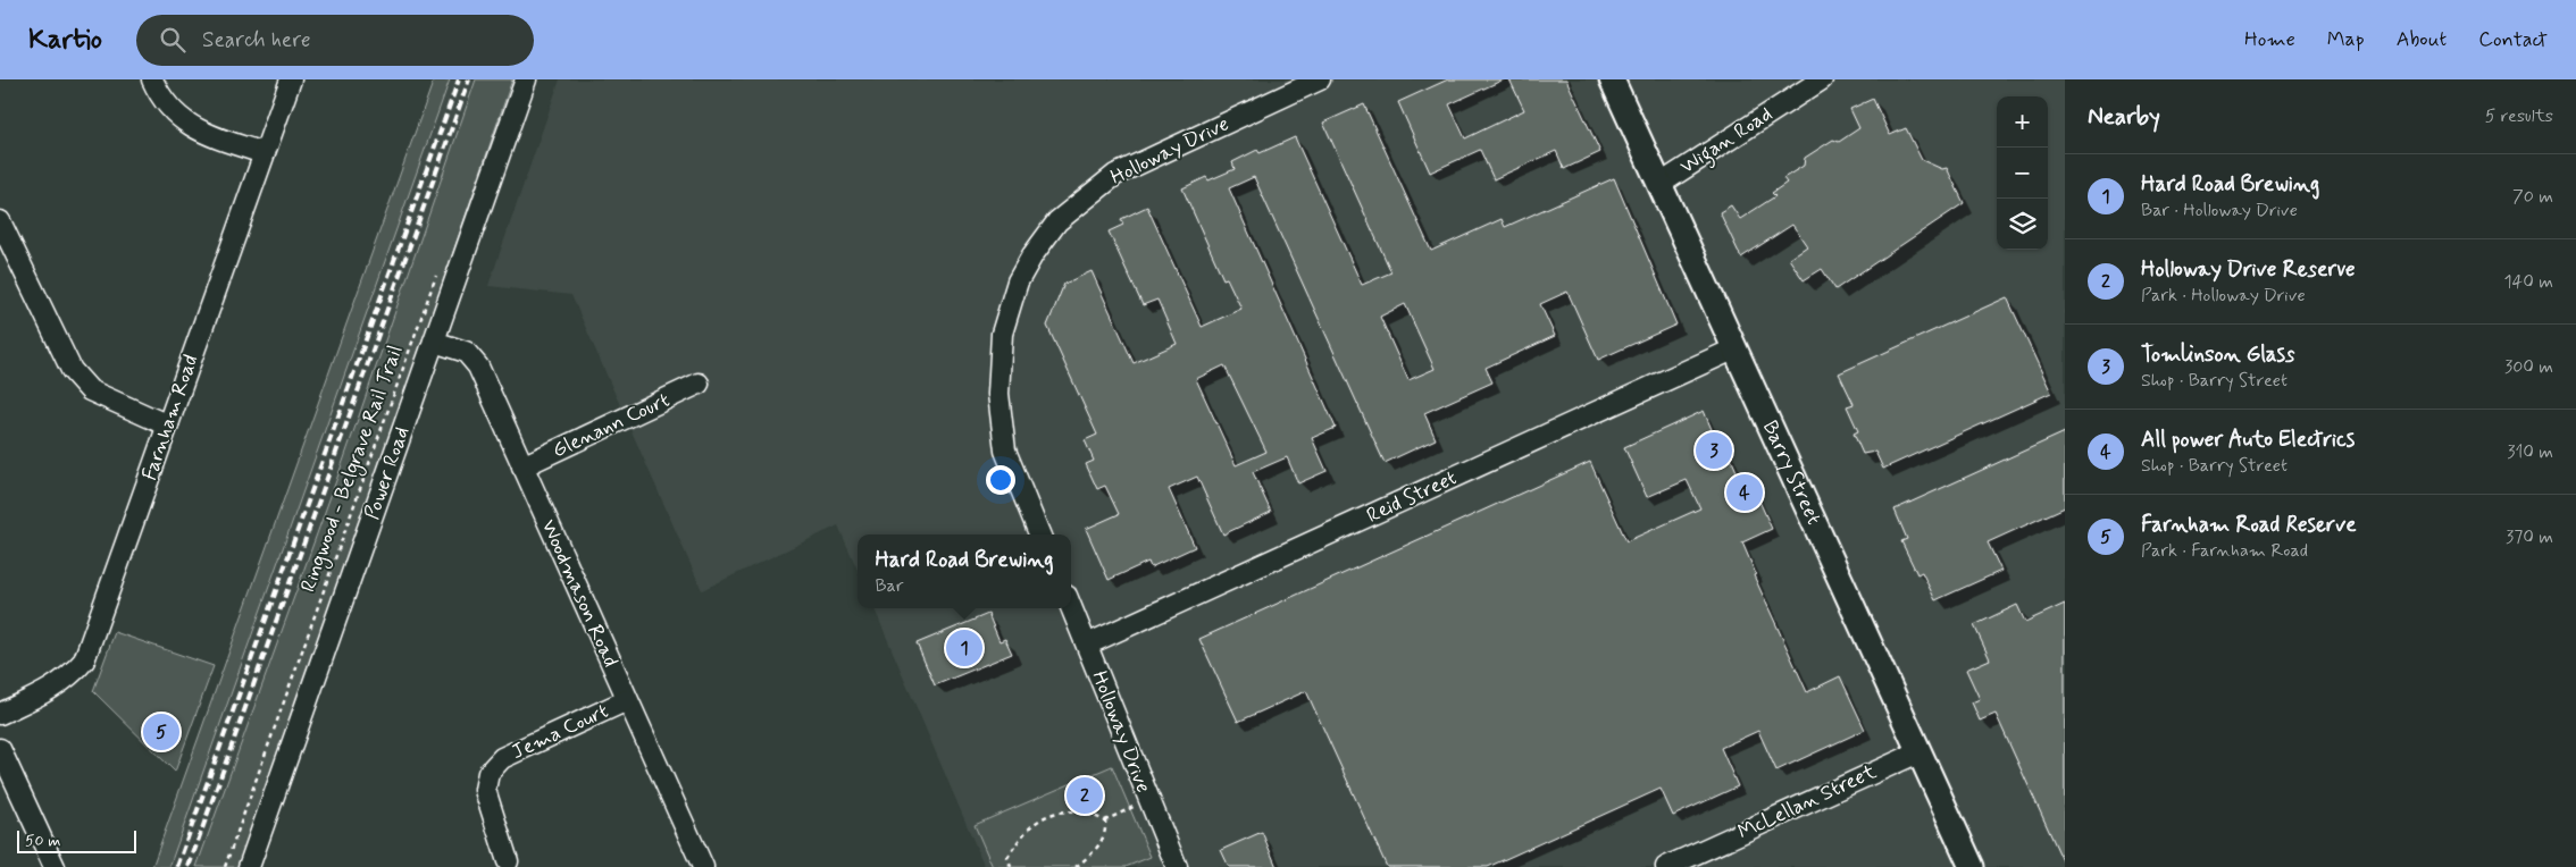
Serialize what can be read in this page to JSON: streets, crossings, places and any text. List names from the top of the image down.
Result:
{
  "streets": {
    "main road": ["Barry Street"],
    "street": [
      "Wigan Road",
      "Holloway Drive",
      "Farnham Road",
      "Glenann Court",
      "Power Road",
      "Reid Street",
      "Woodmason Road",
      "Jema Court",
      "McLellan Street"
    ],
    "path": ["Ringwood - Belgrave Rail Trail"]
  },
  "crossings": [
    ["Wigan Road", "Barry Street"],
    ["Holloway Drive", "Reid Street"],
    ["Glenann Court", "Woodmason Road"],
    ["Power Road", "Woodmason Road"],
    ["Barry Street", "Reid Street"],
    ["Barry Street", "McLellan Street"],
    ["Woodmason Road", "Jema Court"]
  ],
  "scale_bar": "50 m",
  "page": {
    "header": "Kartio",
    "search": "Search here",
    "nav": [
      "Home",
      "Map",
      "About",
      "Contact"
    ],
    "heading": ["Nearby", "5 results"],
    "map_buttons": ["+", "−"],
    "list": [
      {
        "mark": "1",
        "name": "Hard Road Brewing",
        "note": "Bar · Holloway Drive",
        "value": "70 m"
      },
      {
        "mark": "2",
        "name": "Holloway Drive Reserve",
        "note": "Park · Holloway Drive",
        "value": "140 m"
      },
      {
        "mark": "3",
        "name": "Tomlinson Glass",
        "note": "Shop · Barry Street",
        "value": "300 m"
      },
      {
        "mark": "4",
        "name": "All power Auto Electrics",
        "note": "Shop · Barry Street",
        "value": "310 m"
      },
      {
        "mark": "5",
        "name": "Farnham Road Reserve",
        "note": "Park · Farnham Road",
        "value": "370 m"
      }
    ],
    "pins": [
      "3",
      "4",
      "1",
      "5",
      "2"
    ],
    "popup": ["Hard Road Brewing", "Bar"],
    "scale": "50 m"
  }
}
